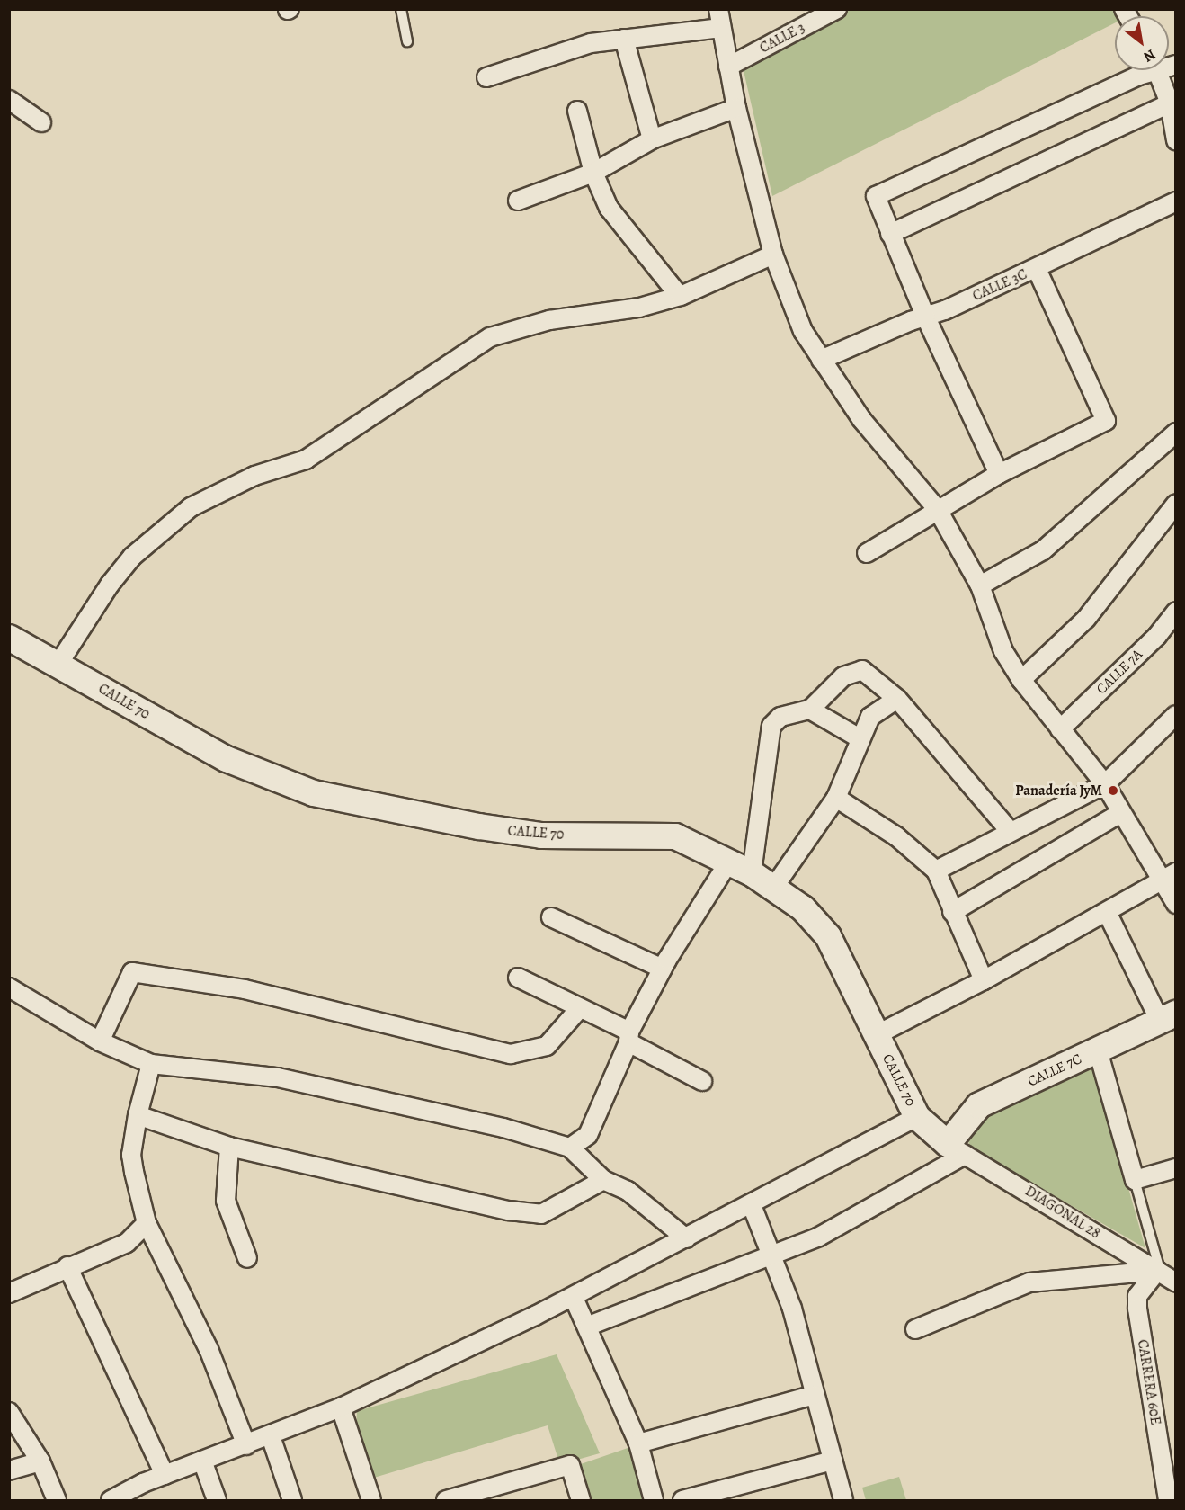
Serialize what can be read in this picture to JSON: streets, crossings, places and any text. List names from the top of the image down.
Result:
{
  "streets": {
    "street": [
      "CALLE 3",
      "CALLE 3C",
      "CALLE 7A",
      "CALLE 70",
      "CALLE 7C",
      "DIAGONAL 28",
      "CARRERA 60E"
    ]
  },
  "crossings": [
    ["CALLE 70", "CALLE 7C"],
    ["CALLE 70", "DIAGONAL 28"],
    ["CALLE 7C", "DIAGONAL 28"],
    ["DIAGONAL 28", "CARRERA 60E"]
  ],
  "places": ["Panadería JyM"],
  "north": "bottom right"
}
